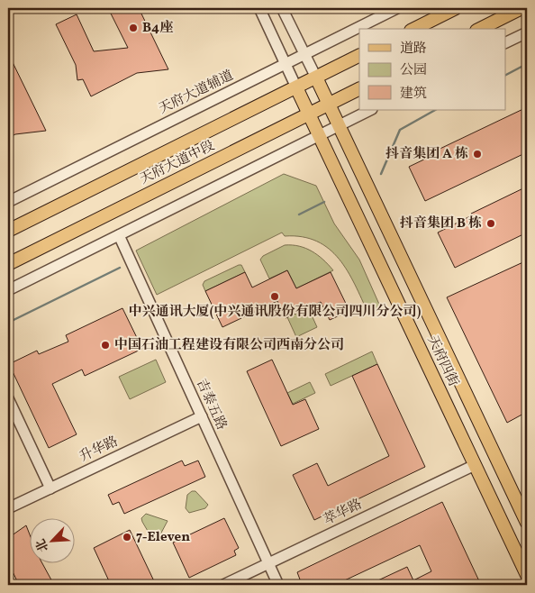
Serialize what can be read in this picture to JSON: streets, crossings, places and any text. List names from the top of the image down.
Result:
{
  "streets": {
    "main road": ["天府大道中段", "天府四街"],
    "street": [
      "天府大道辅道",
      "吉泰五路",
      "升华路",
      "萃华路"
    ]
  },
  "crossings": [
    ["天府大道中段", "天府四街"],
    ["天府四街", "萃华路"],
    ["吉泰五路", "升华路"],
    ["吉泰五路", "萃华路"]
  ],
  "places": [
    "B4座",
    "抖音集团 A 栋",
    "抖音集团 B 栋",
    "中兴通讯大厦(中兴通讯股份有限公司四川分公司)",
    "中国石油工程建设有限公司西南分公司",
    "7-Eleven"
  ],
  "legend": ["道路", "公园", "建筑"],
  "north": "bottom left"
}
